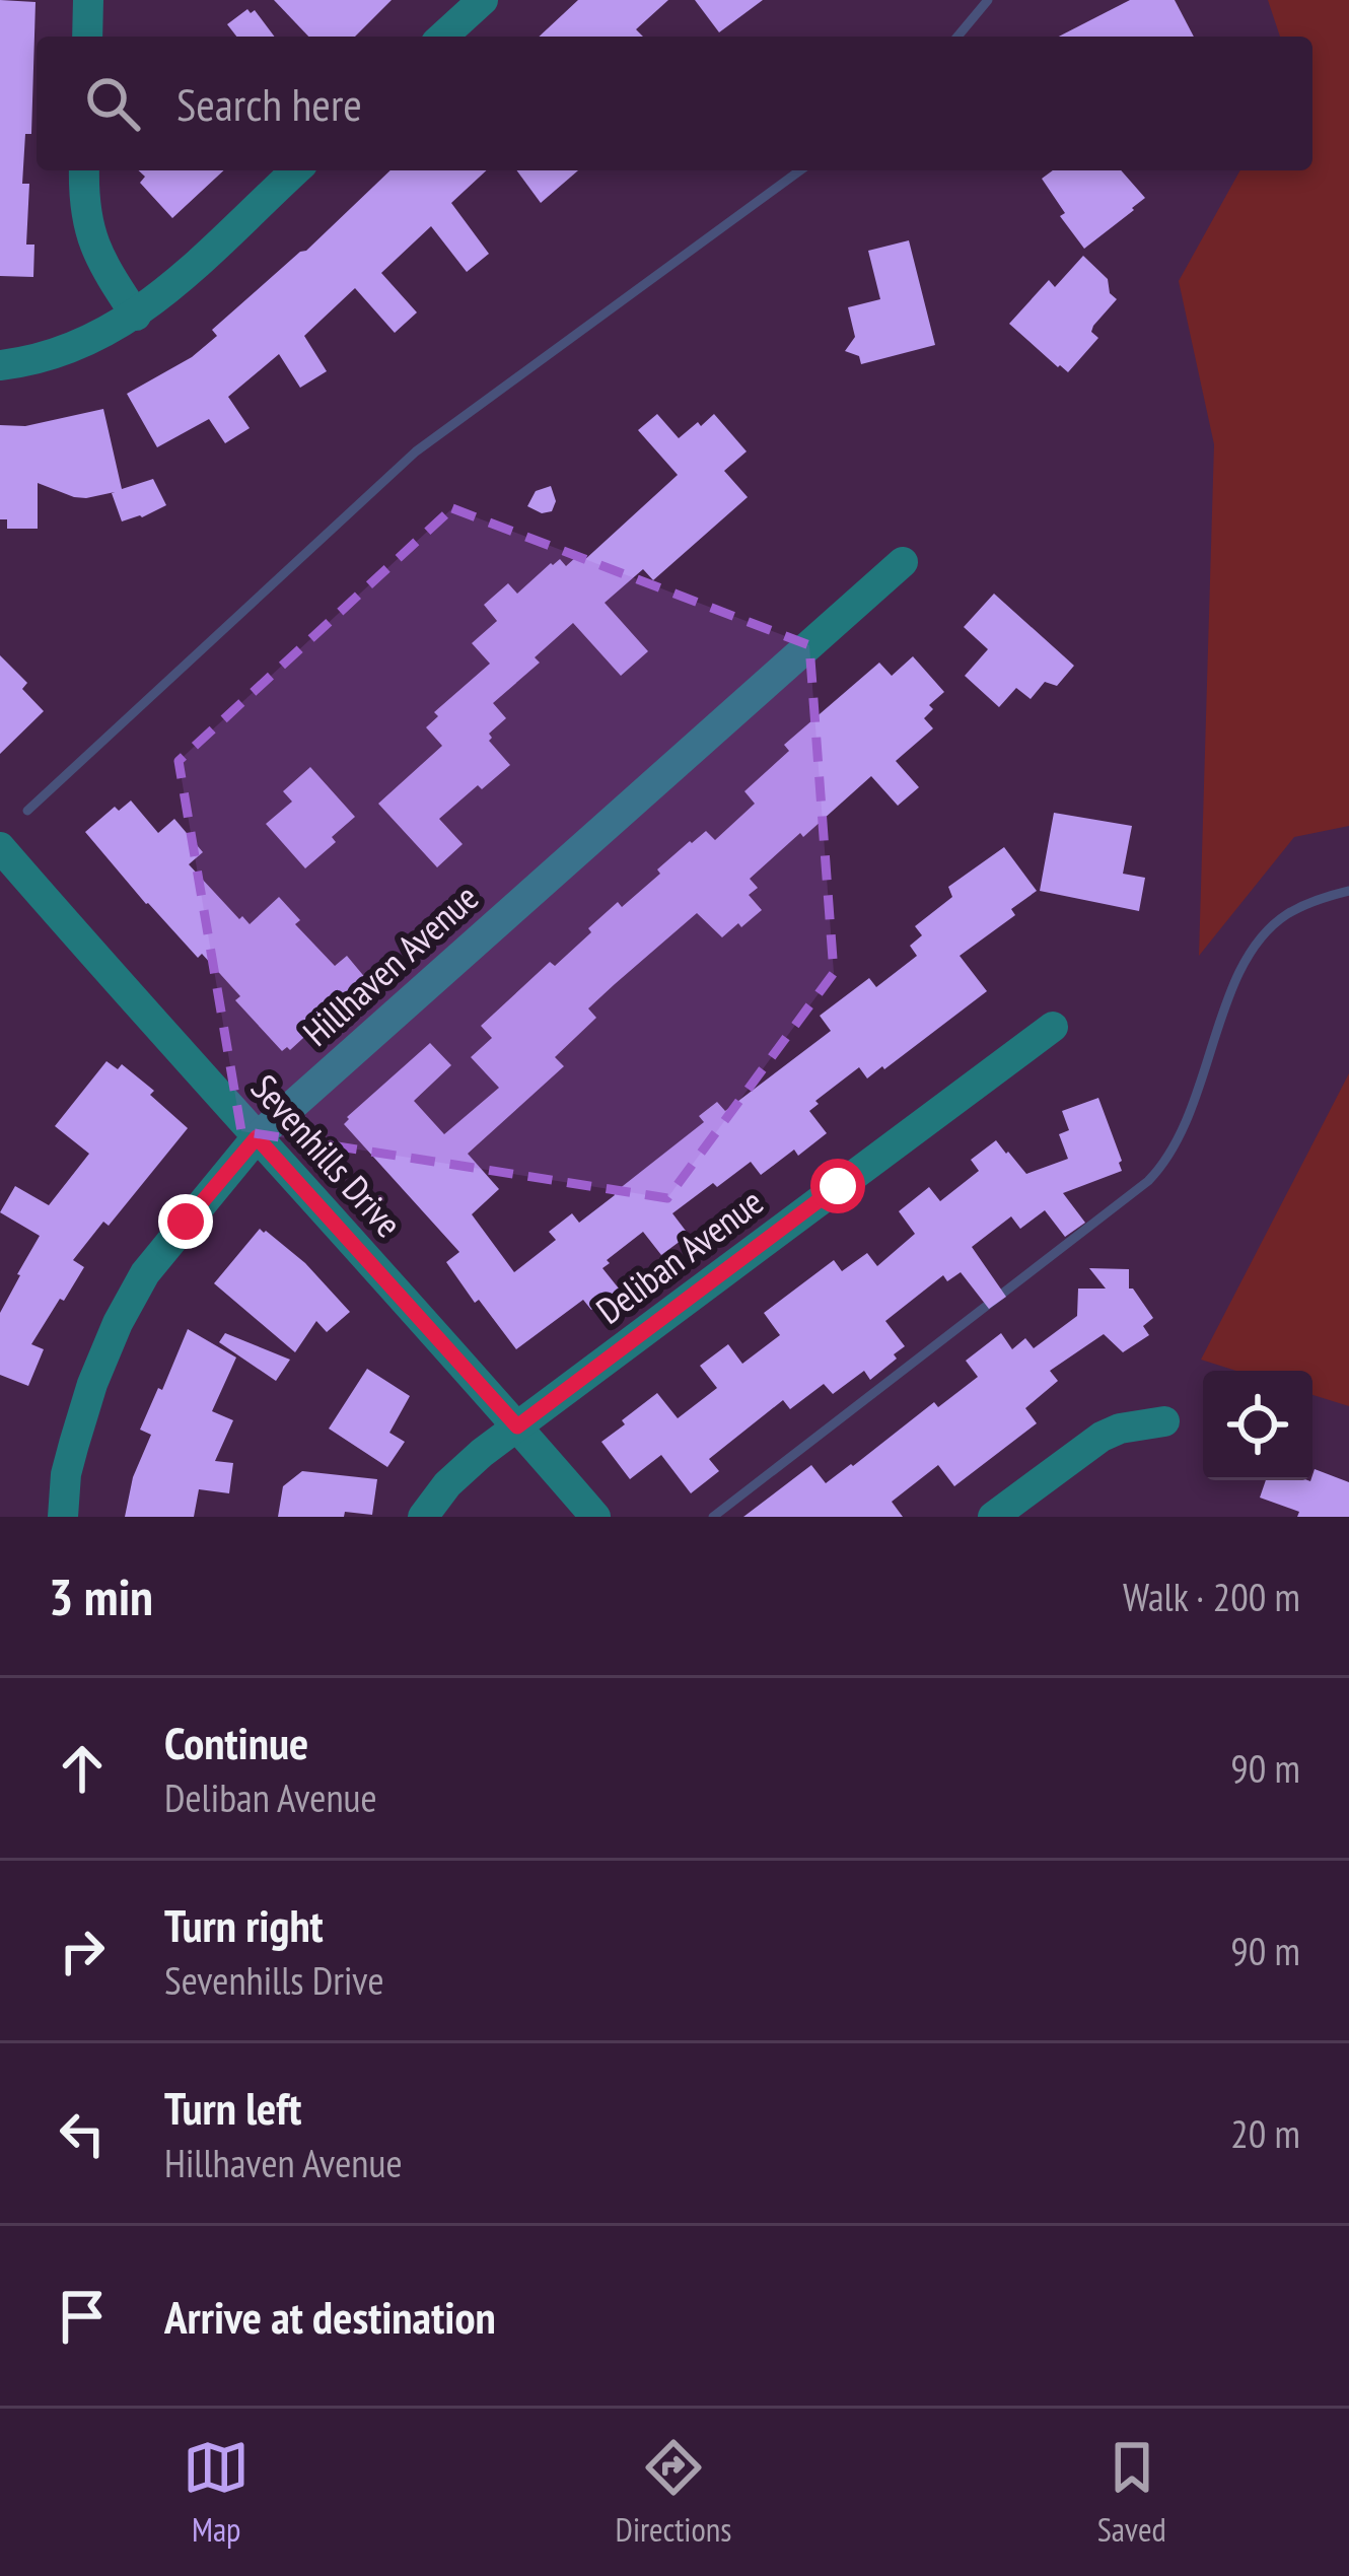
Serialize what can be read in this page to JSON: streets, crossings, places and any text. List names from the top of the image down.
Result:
{
  "streets": {
    "street": ["Hillhaven Avenue", "Sevenhills Drive", "Deliban Avenue"]
  },
  "crossings": [
    ["Hillhaven Avenue", "Sevenhills Drive"],
    ["Sevenhills Drive", "Deliban Avenue"]
  ],
  "page": {
    "search": "Search here",
    "heading": ["3 min", "Walk · 200 m"],
    "list": [
      ["Continue", "Deliban Avenue", "90 m"],
      ["Turn right", "Sevenhills Drive", "90 m"],
      ["Turn left", "Hillhaven Avenue", "20 m"],
      "Arrive at destination"
    ],
    "nav": ["Map", "Directions", "Saved"]
  }
}
